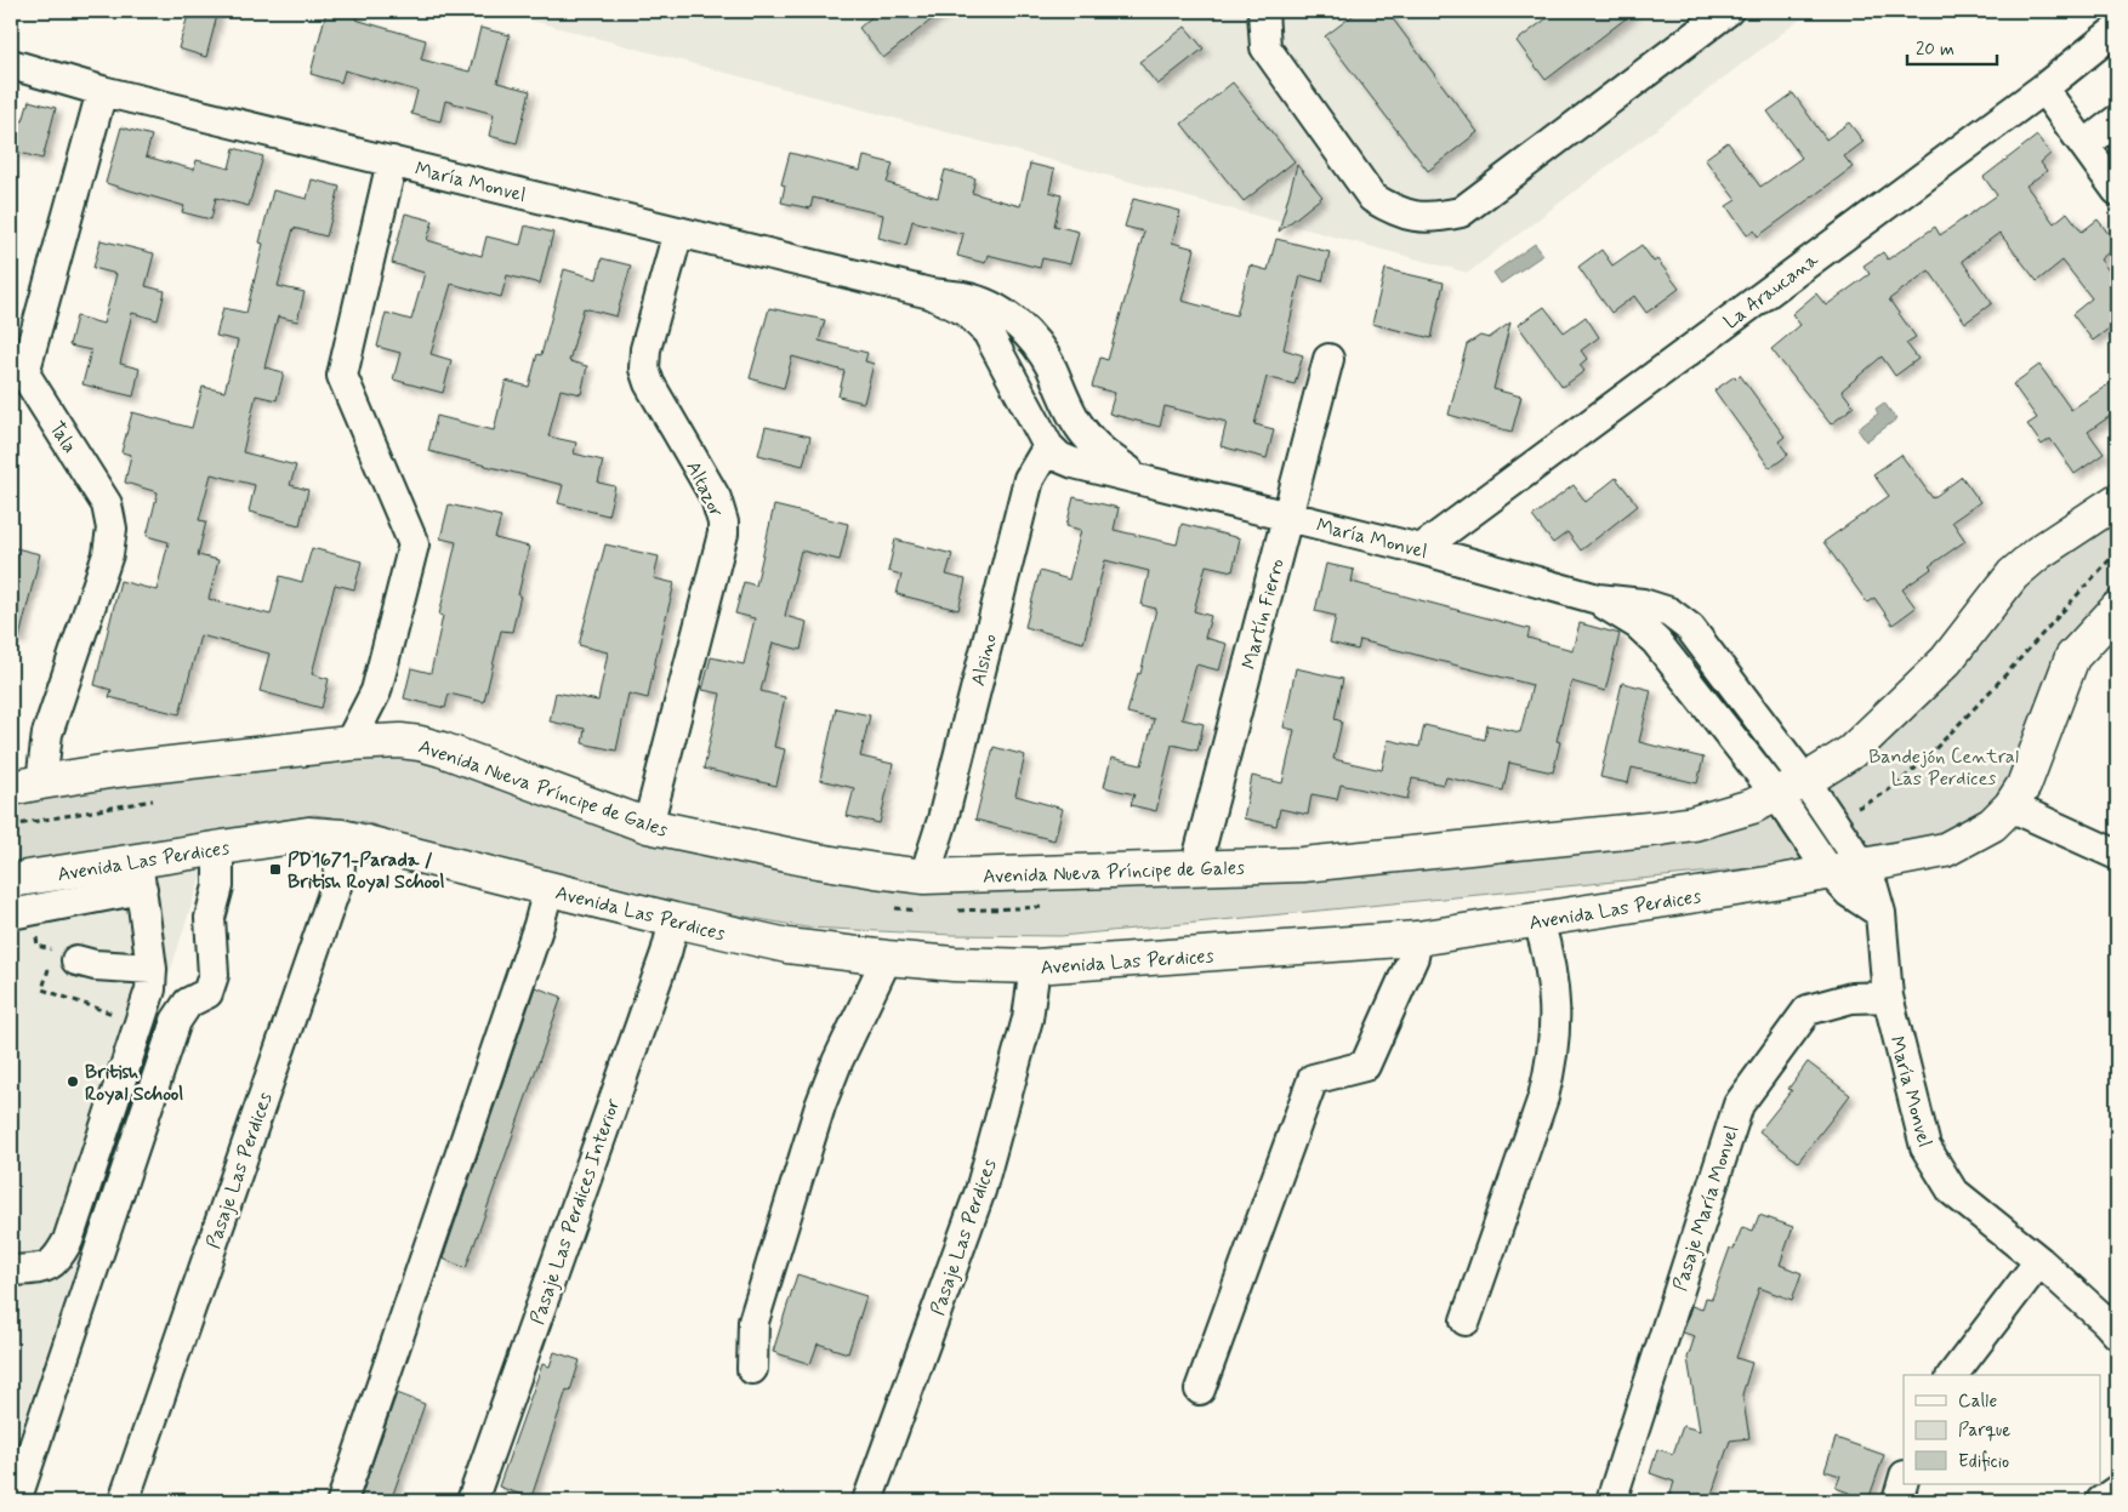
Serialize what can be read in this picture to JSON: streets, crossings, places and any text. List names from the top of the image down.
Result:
{
  "streets": {
    "main road": ["Avenida Nueva Príncipe de Gales", "Avenida Las Perdices"],
    "street": [
      "María Monvel",
      "La Araucana",
      "Tala",
      "Altazor",
      "Martín Fierro",
      "Alsino",
      "Pasaje Las Perdices",
      "Pasaje María Monvel",
      "Pasaje Las Perdices Interior"
    ]
  },
  "crossings": [
    ["María Monvel", "La Araucana"],
    ["María Monvel", "Tala"],
    ["María Monvel", "Altazor"],
    ["María Monvel", "Martín Fierro"],
    ["María Monvel", "Alsino"],
    ["María Monvel", "Avenida Nueva Príncipe de Gales"],
    ["María Monvel", "Avenida Las Perdices"],
    ["María Monvel", "Pasaje María Monvel"],
    ["Tala", "Avenida Nueva Príncipe de Gales"],
    ["Altazor", "Avenida Nueva Príncipe de Gales"],
    ["Martín Fierro", "Avenida Nueva Príncipe de Gales"],
    ["Alsino", "Avenida Nueva Príncipe de Gales"],
    ["Avenida Las Perdices", "Pasaje Las Perdices"],
    ["Avenida Las Perdices", "Pasaje Las Perdices Interior"]
  ],
  "parks": ["Bandejón Central Las Perdices"],
  "places": {
    "transit": ["PD1671-Parada / British Royal School"],
    "other": ["British Royal School"]
  },
  "legend": ["Calle", "Parque", "Edificio"],
  "scale_bar": "20 m"
}
